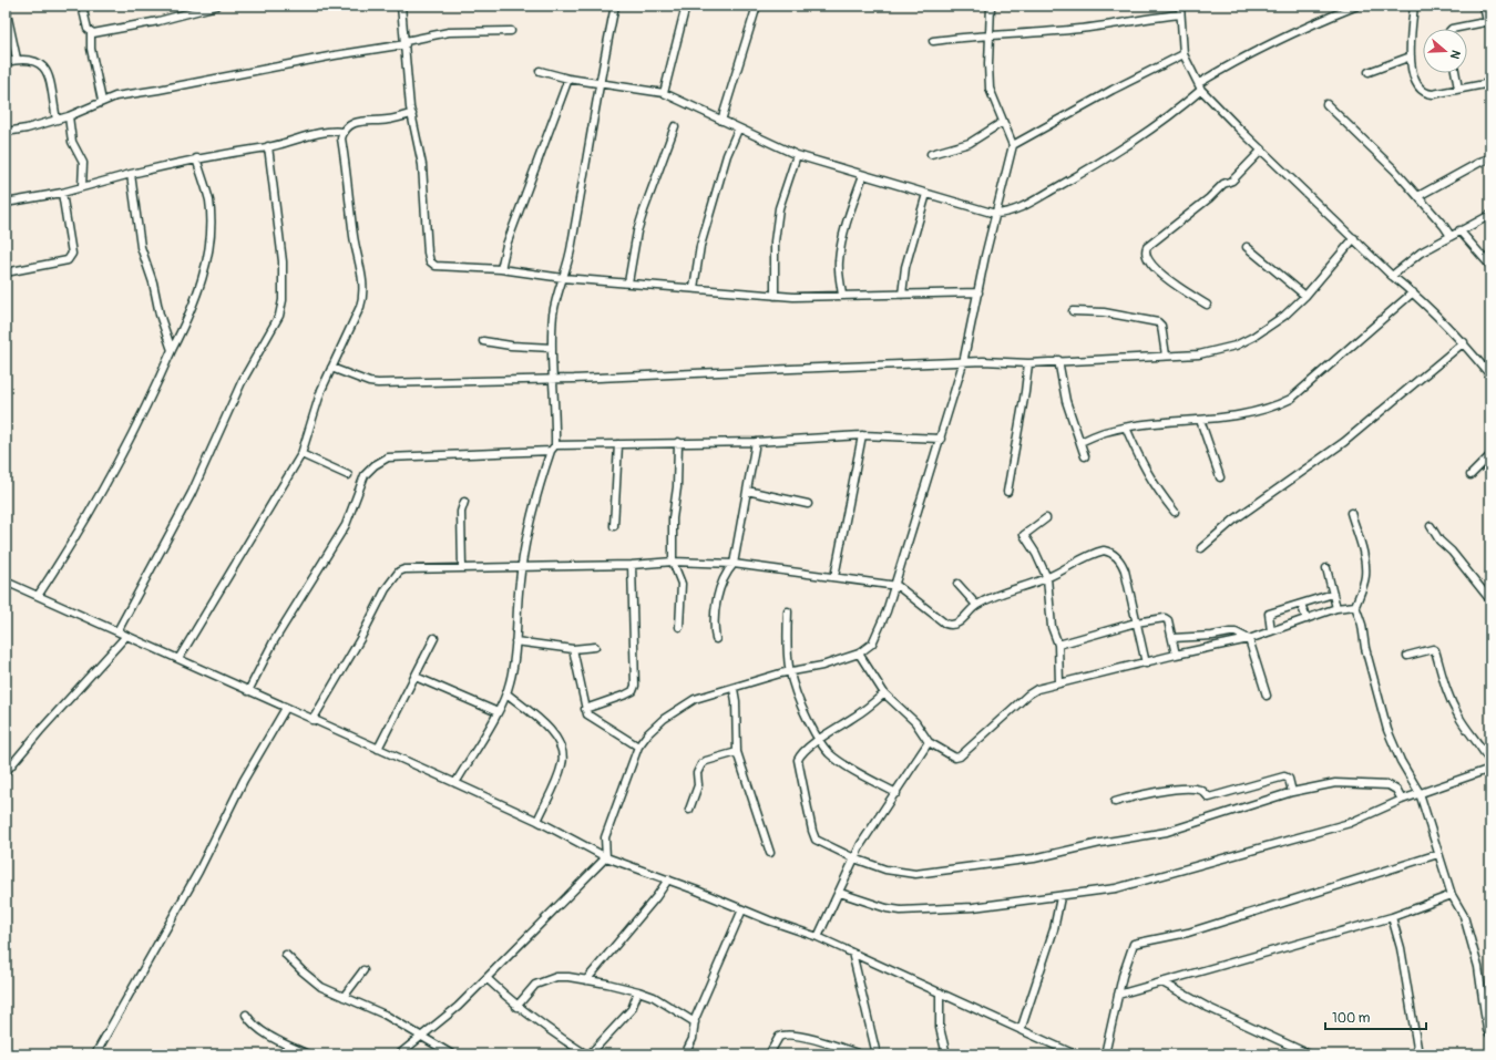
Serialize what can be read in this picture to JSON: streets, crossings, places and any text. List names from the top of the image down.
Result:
{
  "scale_bar": "100 m",
  "north": "right"
}
